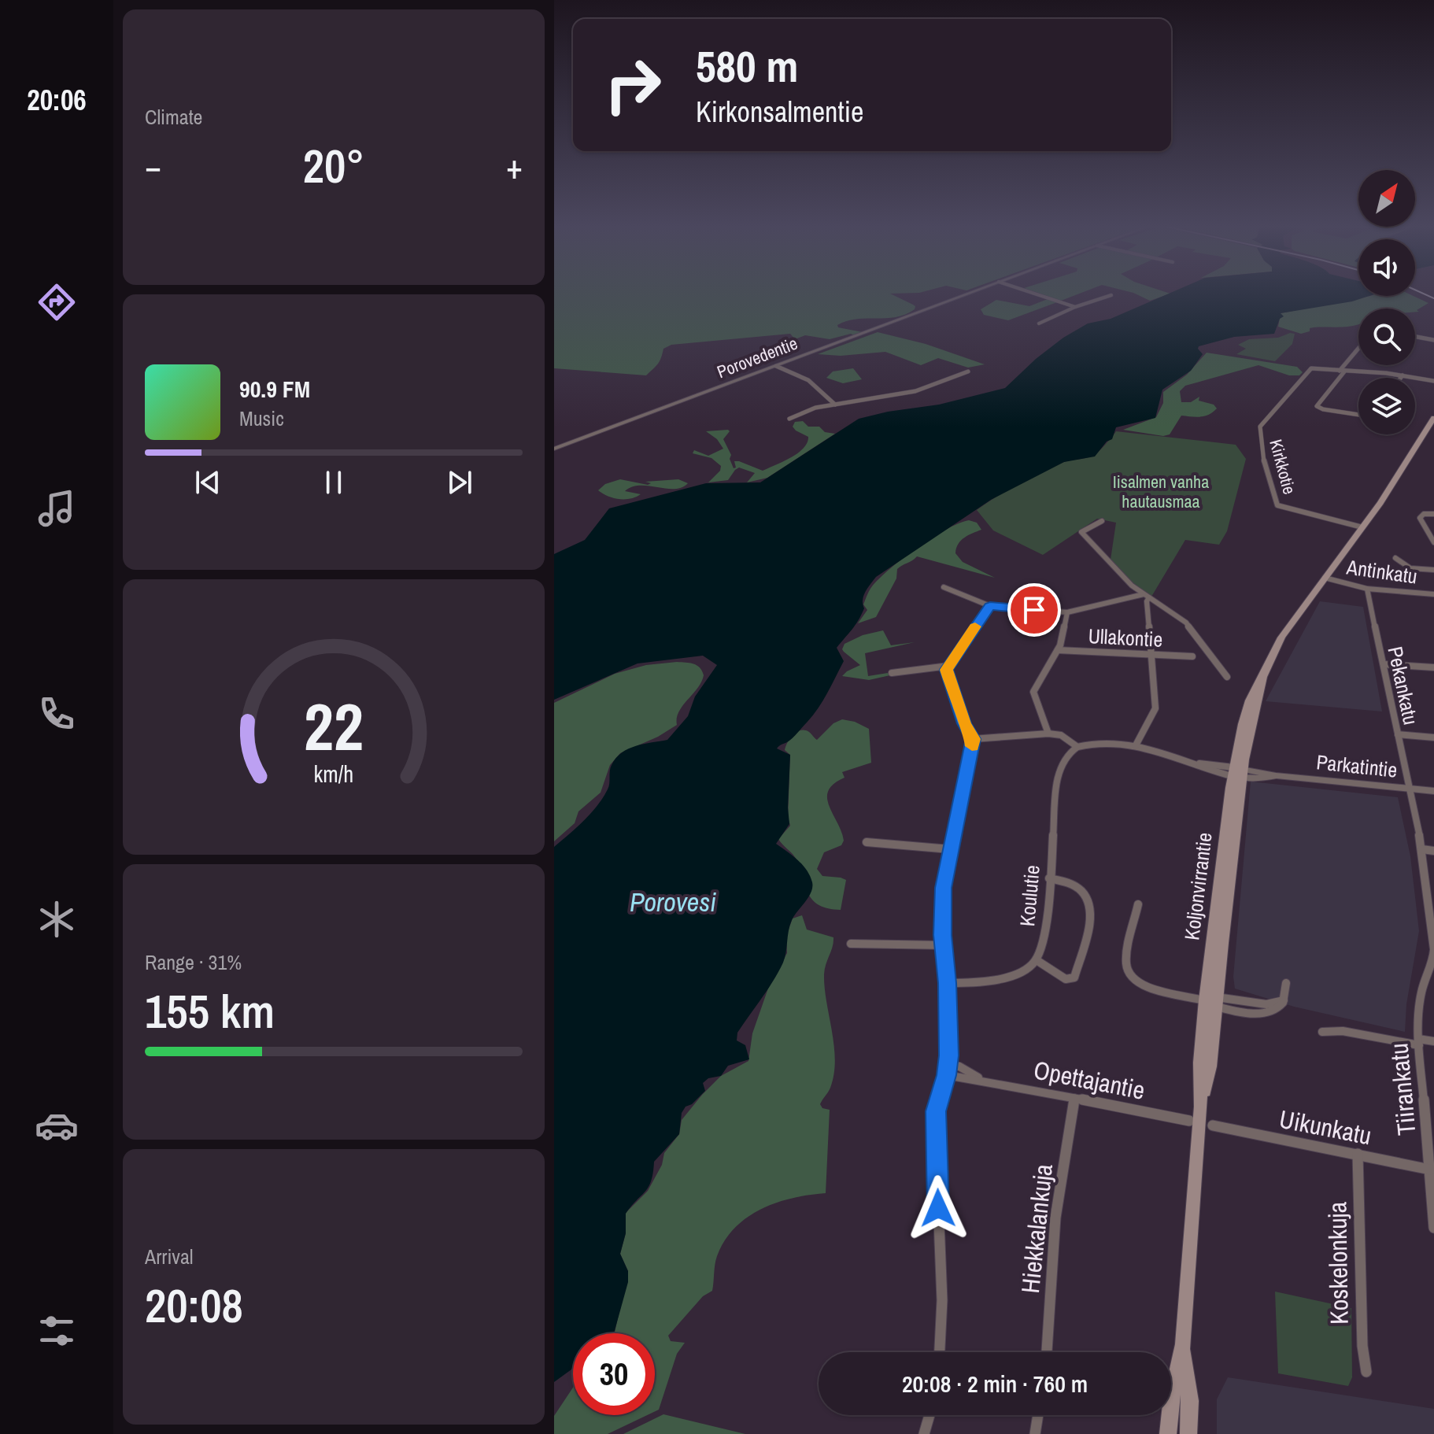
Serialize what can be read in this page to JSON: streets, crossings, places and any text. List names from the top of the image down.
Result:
{
  "streets": {
    "main road": ["Koljonvirrantie"],
    "street": [
      "Porovedentie",
      "Kirkkotie",
      "Antinkatu",
      "Ullakontie",
      "Pekankatu",
      "Parkatintie",
      "Koulutie",
      "Opettajantie",
      "Tiirankatu",
      "Uikunkatu",
      "Hiekkalankuja",
      "Koskelonkuja"
    ]
  },
  "crossings": [
    ["Kirkkotie", "Koljonvirrantie"],
    ["Antinkatu", "Pekankatu"],
    ["Antinkatu", "Koljonvirrantie"],
    ["Ullakontie", "Koulutie"],
    ["Pekankatu", "Parkatintie"],
    ["Pekankatu", "Tiirankatu"],
    ["Parkatintie", "Koljonvirrantie"],
    ["Parkatintie", "Tiirankatu"],
    ["Opettajantie", "Hiekkalankuja"],
    ["Tiirankatu", "Uikunkatu"],
    ["Uikunkatu", "Koskelonkuja"]
  ],
  "water": ["Porovesi"],
  "parks": ["Iisalmen vanha hautausmaa"],
  "north": "top right",
  "page": {
    "tabs": "20:06",
    "tile": [
      "Climate",
      ["Range · 31%", "155 km"],
      ["Arrival", "20:08"]
    ],
    "turn": ["580 m", "Kirkonsalmentie"],
    "heat": ["−", "20°", "+"],
    "song": ["90.9 FM", "Music"],
    "limit": "30",
    "trip": "20:08 · 2 min · 760 m",
    "gauge": ["22", "km/h"]
  }
}
